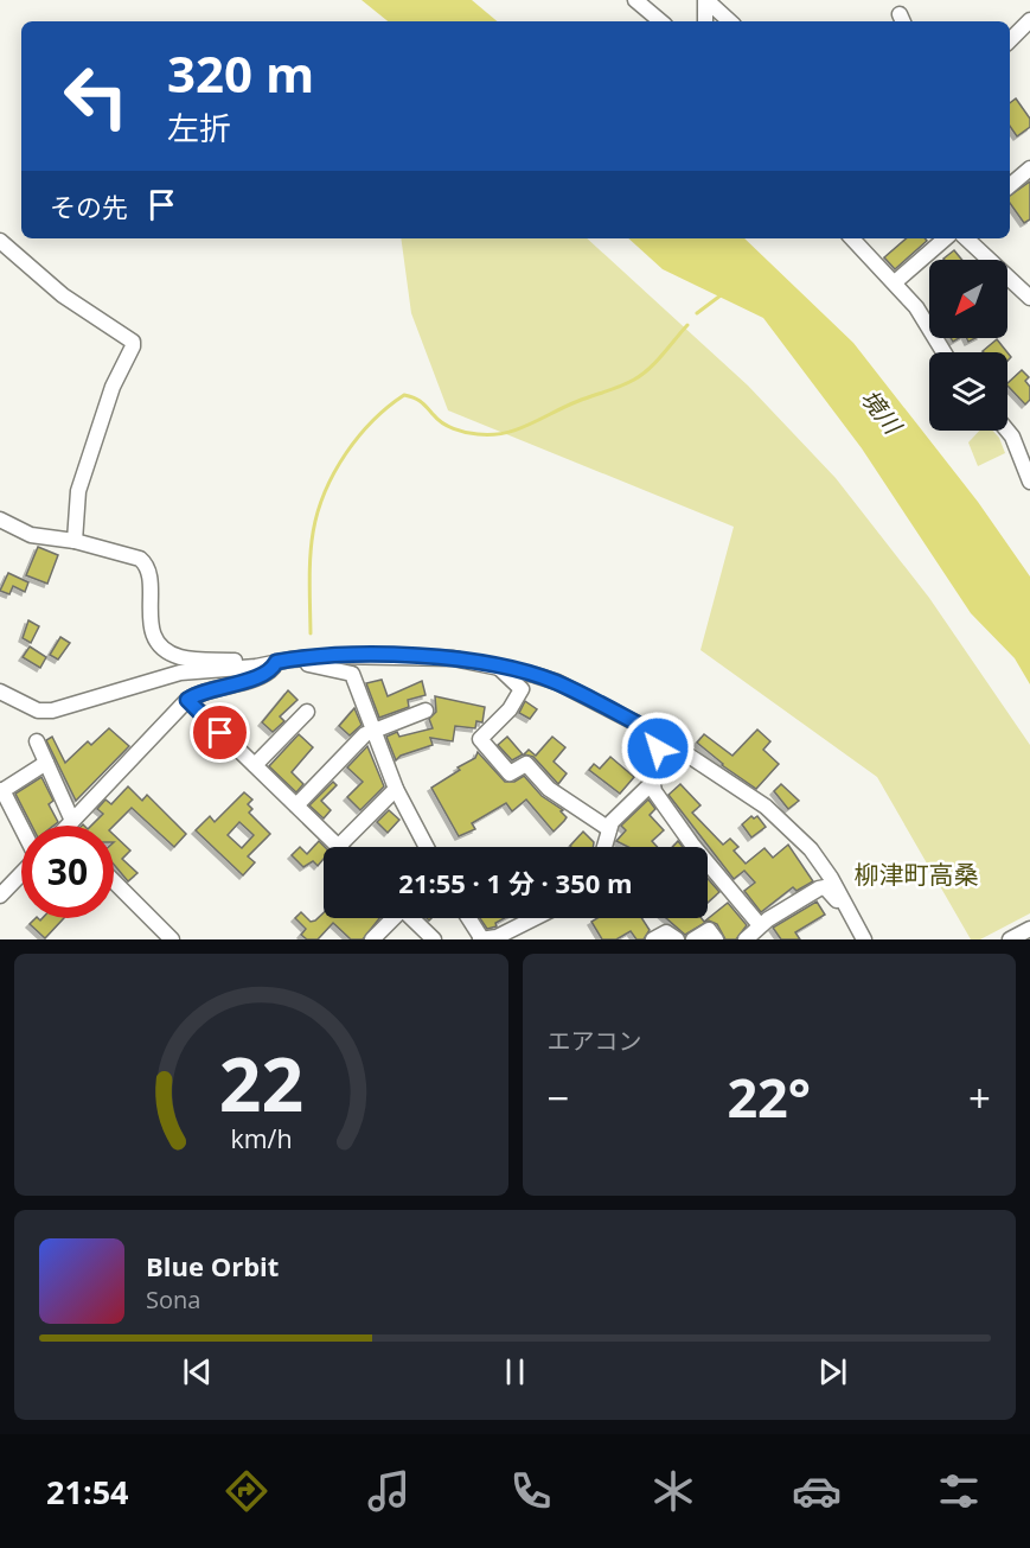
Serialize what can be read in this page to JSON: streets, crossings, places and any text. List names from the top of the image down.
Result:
{
  "districts": ["柳津町高桑"],
  "water": ["境川"],
  "north": "bottom left",
  "page": {
    "turn": ["320 m", "左折"],
    "then": "その先",
    "limit": "30",
    "trip": "21:55 · 1 分 · 350 m",
    "tile": "エアコン",
    "heat": ["−", "22°", "+"],
    "song": ["Blue Orbit", "Sona"],
    "tabs": "21:54",
    "gauge": ["22", "km/h"]
  }
}
